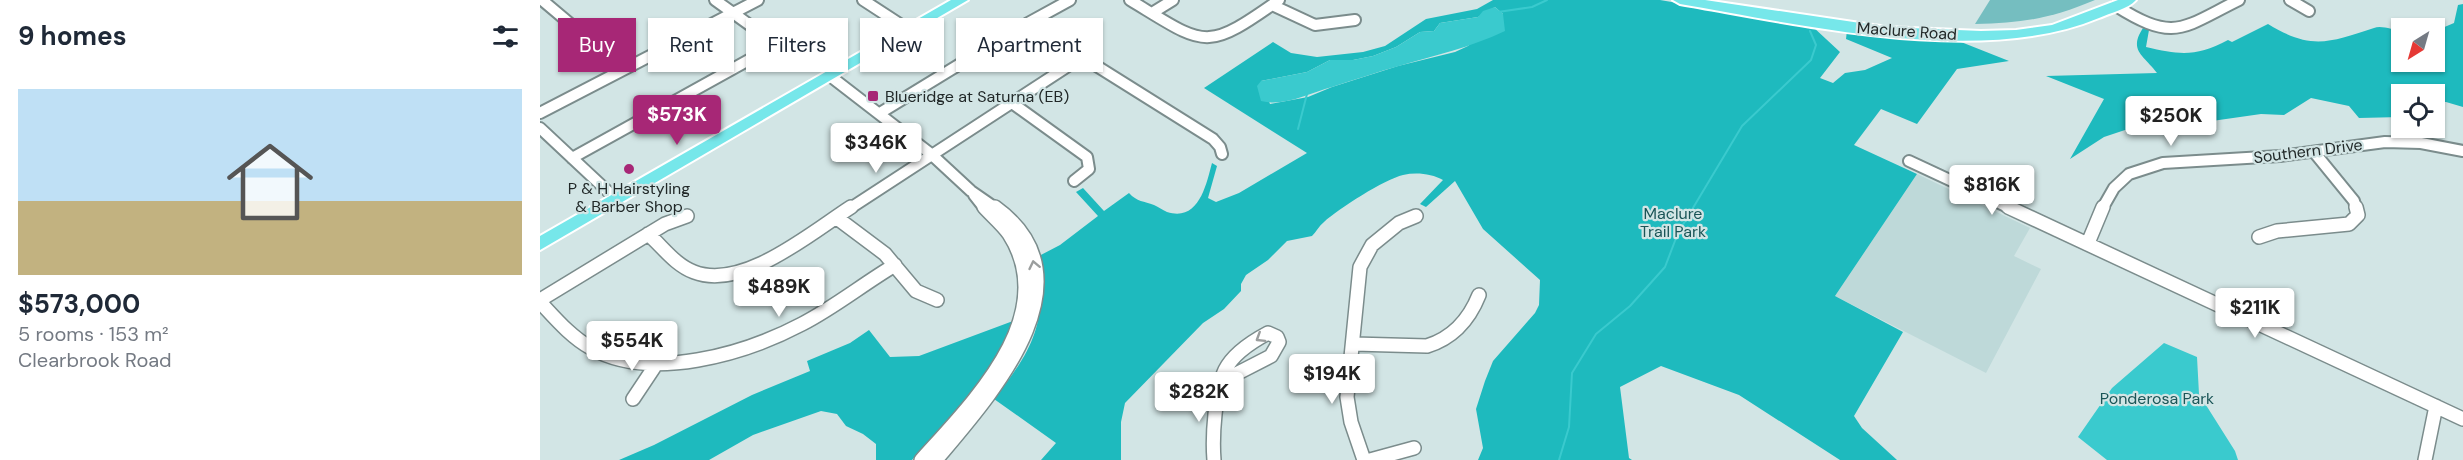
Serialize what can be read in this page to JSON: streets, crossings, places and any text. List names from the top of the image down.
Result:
{
  "streets": {
    "main road": ["Maclure Road"],
    "street": ["Southern Drive"]
  },
  "parks": ["Maclure Trail Park", "Ponderosa Park"],
  "places": {
    "transit": ["Blueridge at Saturna (EB)"],
    "other": ["P & H Hairstyling & Barber Shop"]
  },
  "north": "bottom left",
  "page": {
    "heading": "9 homes",
    "chip": [
      "Buy",
      "Rent",
      "Filters",
      "New",
      "Apartment"
    ],
    "list": [
      {
        "name": "$573,000",
        "note": "5 rooms · 153 m² · Clearbrook Road"
      }
    ],
    "price": [
      "$573K",
      "$250K",
      "$346K",
      "$816K",
      "$489K",
      "$211K",
      "$554K",
      "$194K",
      "$282K"
    ]
  }
}
